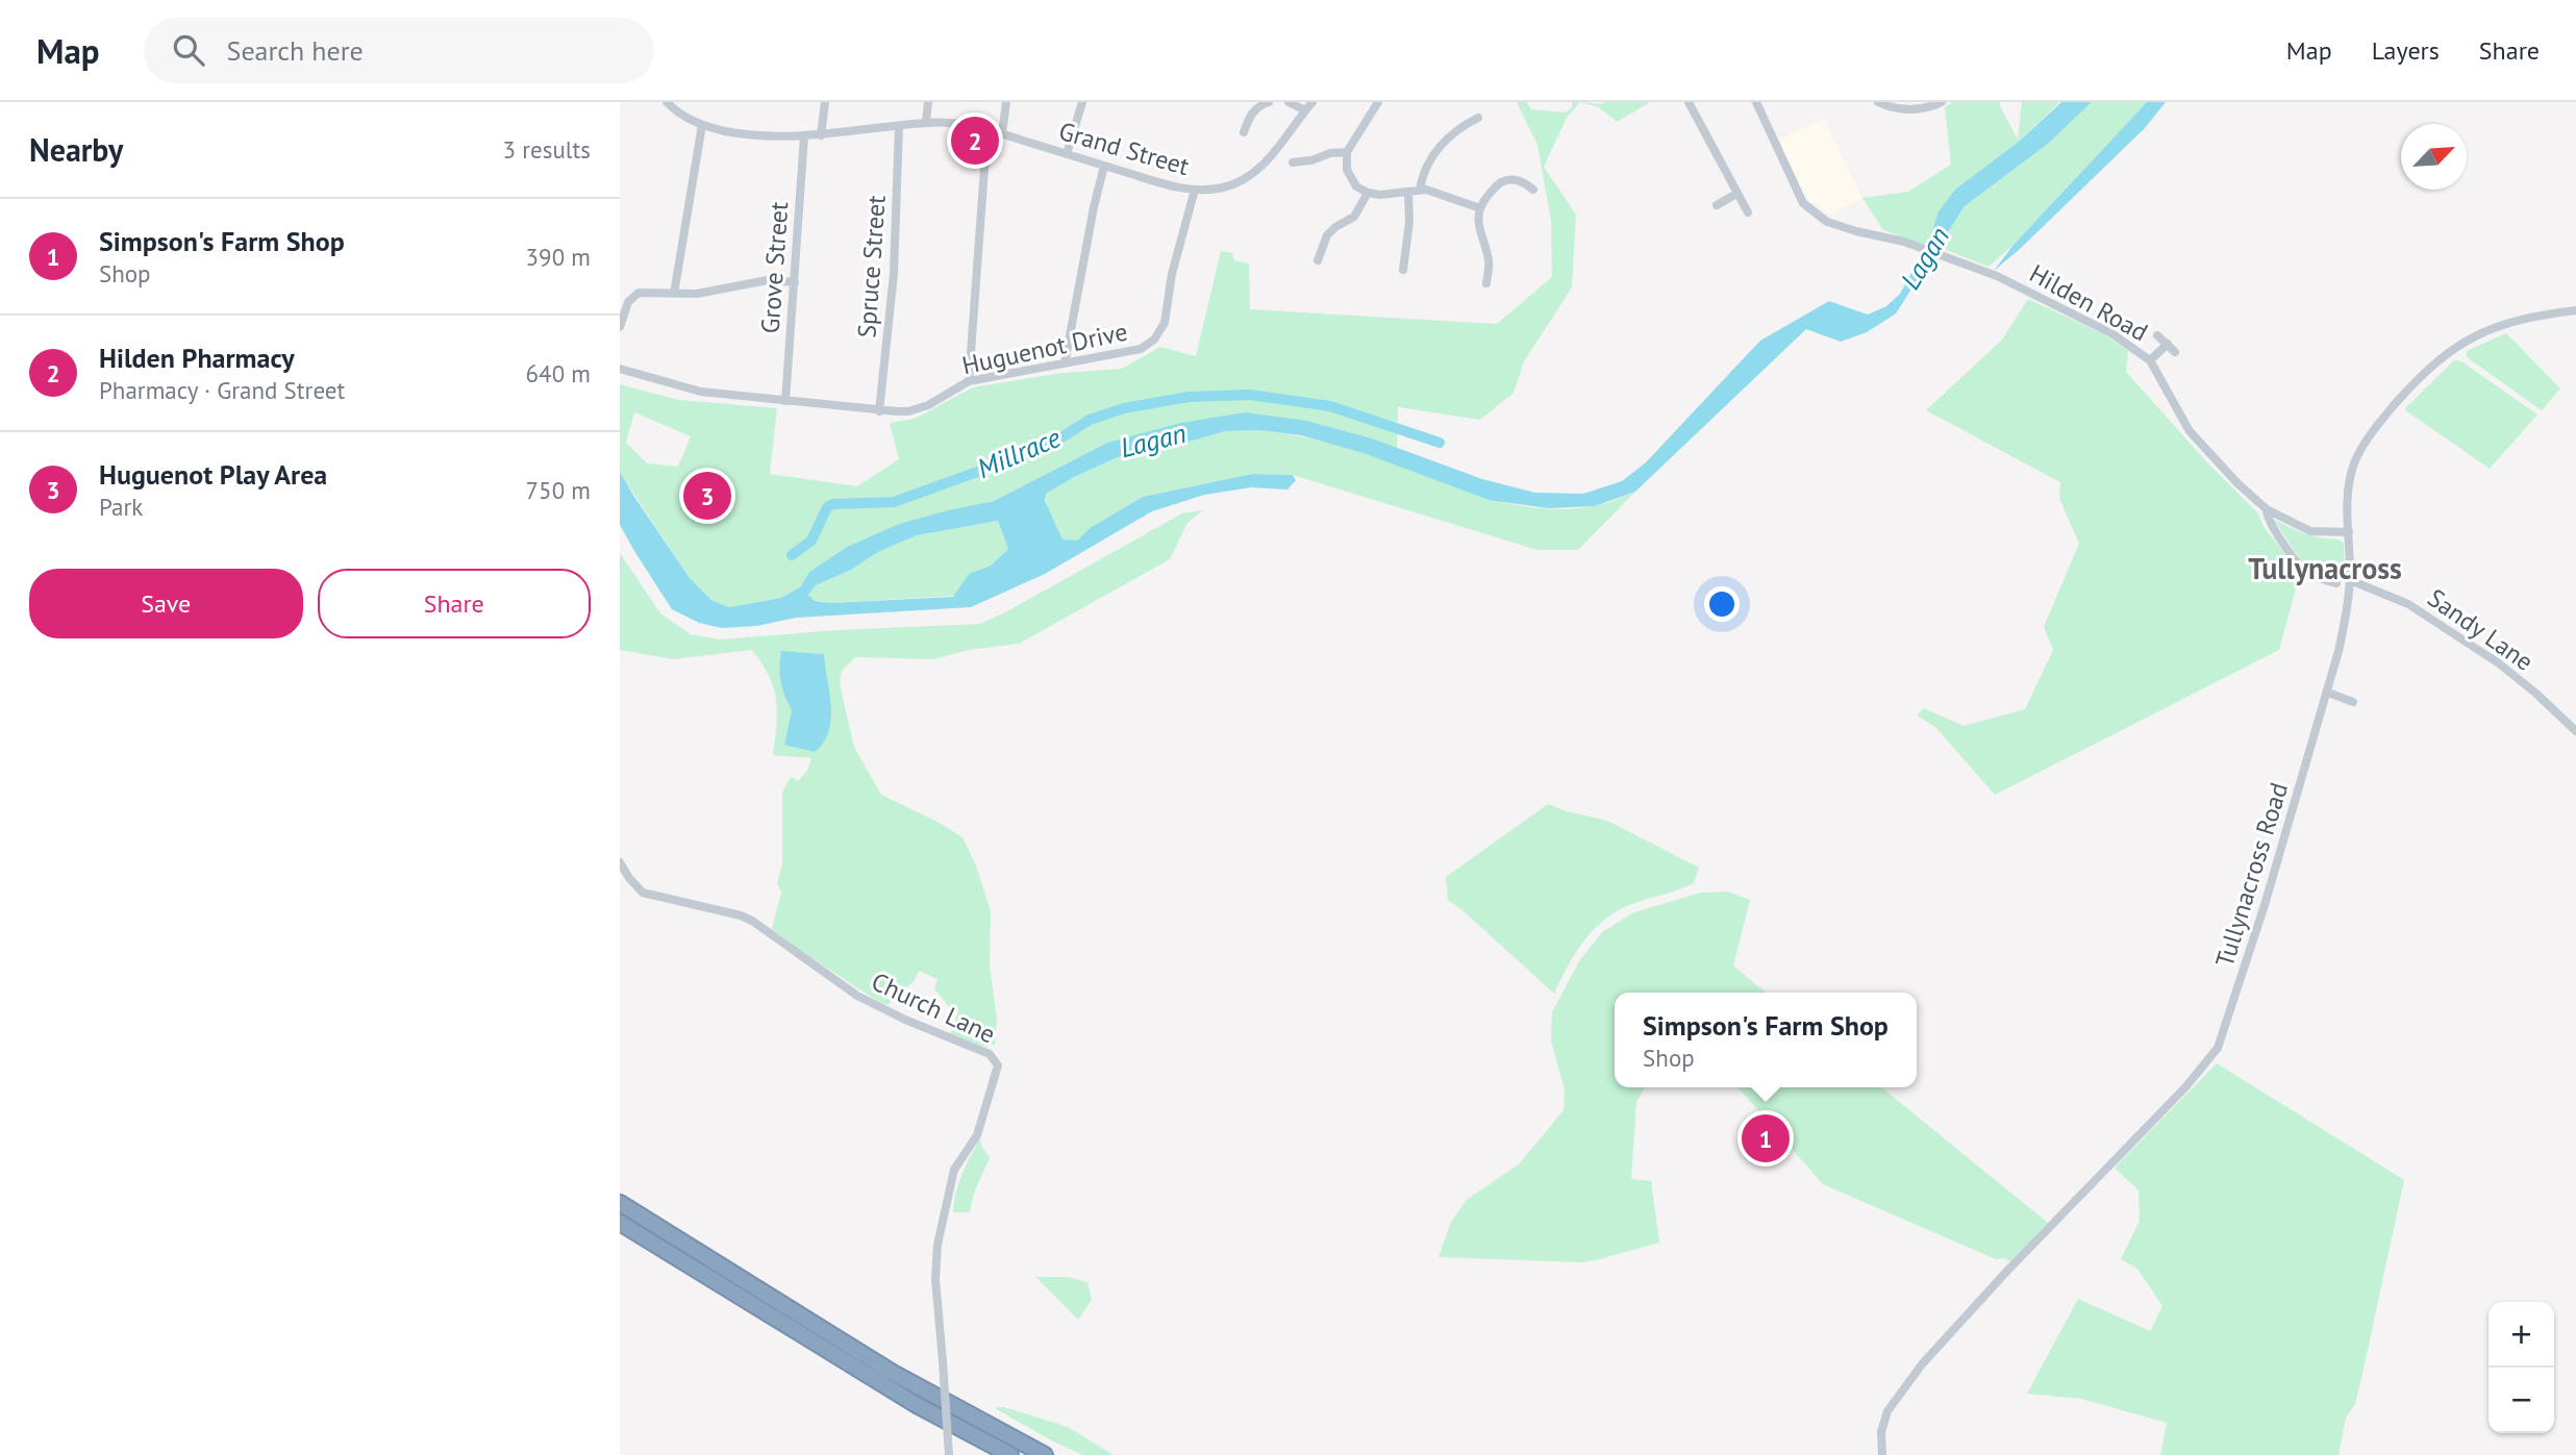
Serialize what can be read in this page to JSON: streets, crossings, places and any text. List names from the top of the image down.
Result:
{
  "streets": {
    "street": [
      "Grand Street",
      "Spruce Street",
      "Grove Street",
      "Hilden Road",
      "Huguenot Drive",
      "Sandy Lane",
      "Tullynacross Road",
      "Church Lane"
    ]
  },
  "crossings": [
    ["Grand Street", "Spruce Street"],
    ["Grand Street", "Grove Street"],
    ["Grand Street", "Huguenot Drive"],
    ["Spruce Street", "Huguenot Drive"],
    ["Grove Street", "Huguenot Drive"],
    ["Hilden Road", "Tullynacross Road"],
    ["Sandy Lane", "Tullynacross Road"]
  ],
  "districts": ["Tullynacross"],
  "water": ["Lagan", "Millrace"],
  "north": "top right",
  "page": {
    "header": "Map",
    "search": "Search here",
    "nav": ["Map", "Layers", "Share"],
    "heading": ["Nearby", "3 results"],
    "pins": ["2", "3", "1"],
    "list": [
      {
        "mark": "1",
        "name": "Simpson's Farm Shop",
        "note": "Shop",
        "value": "390 m"
      },
      {
        "mark": "2",
        "name": "Hilden Pharmacy",
        "note": "Pharmacy · Grand Street",
        "value": "640 m"
      },
      {
        "mark": "3",
        "name": "Huguenot Play Area",
        "note": "Park",
        "value": "750 m"
      }
    ],
    "buttons": ["Save", "Share"],
    "popup": ["Simpson's Farm Shop", "Shop"],
    "map_buttons": ["+", "−"]
  }
}
